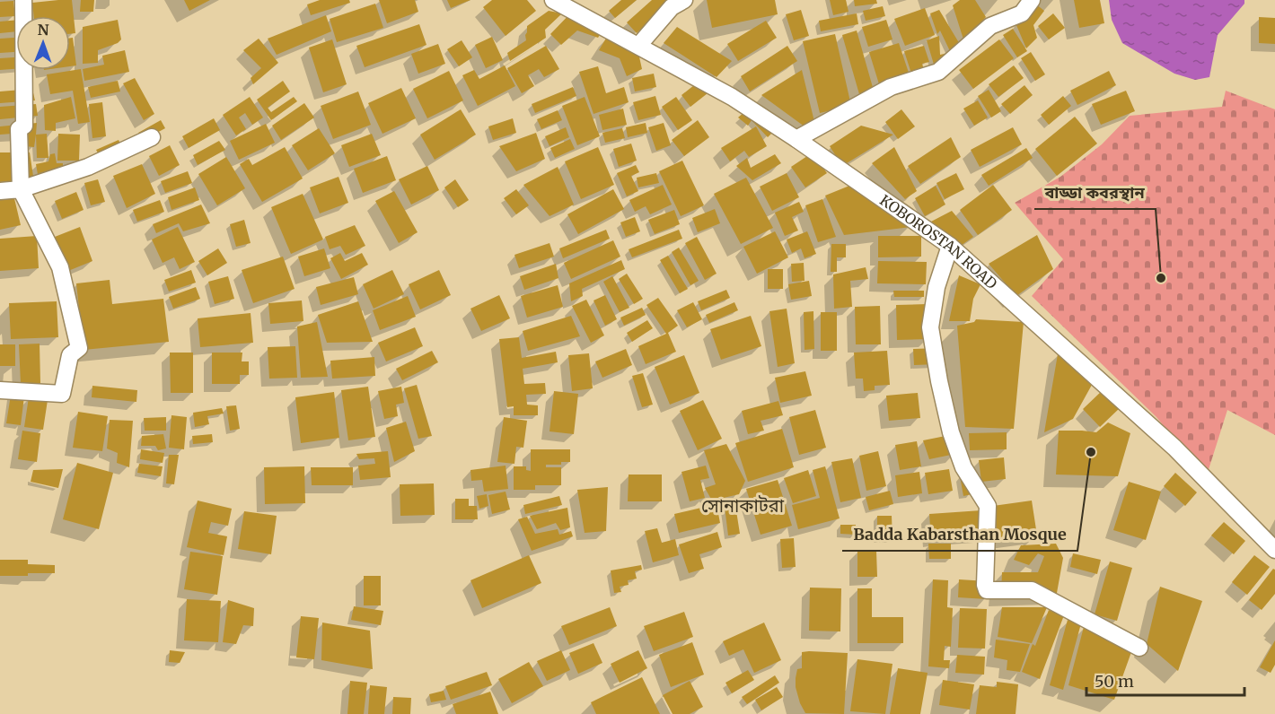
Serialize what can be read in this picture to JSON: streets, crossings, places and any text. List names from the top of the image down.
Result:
{
  "streets": {
    "street": ["KOBOROSTAN ROAD"]
  },
  "districts": ["সোনাকাটরা"],
  "places": ["বাড্ডা কবরস্থান", "Badda Kabarsthan Mosque"],
  "scale_bar": "50 m",
  "north": "top"
}
